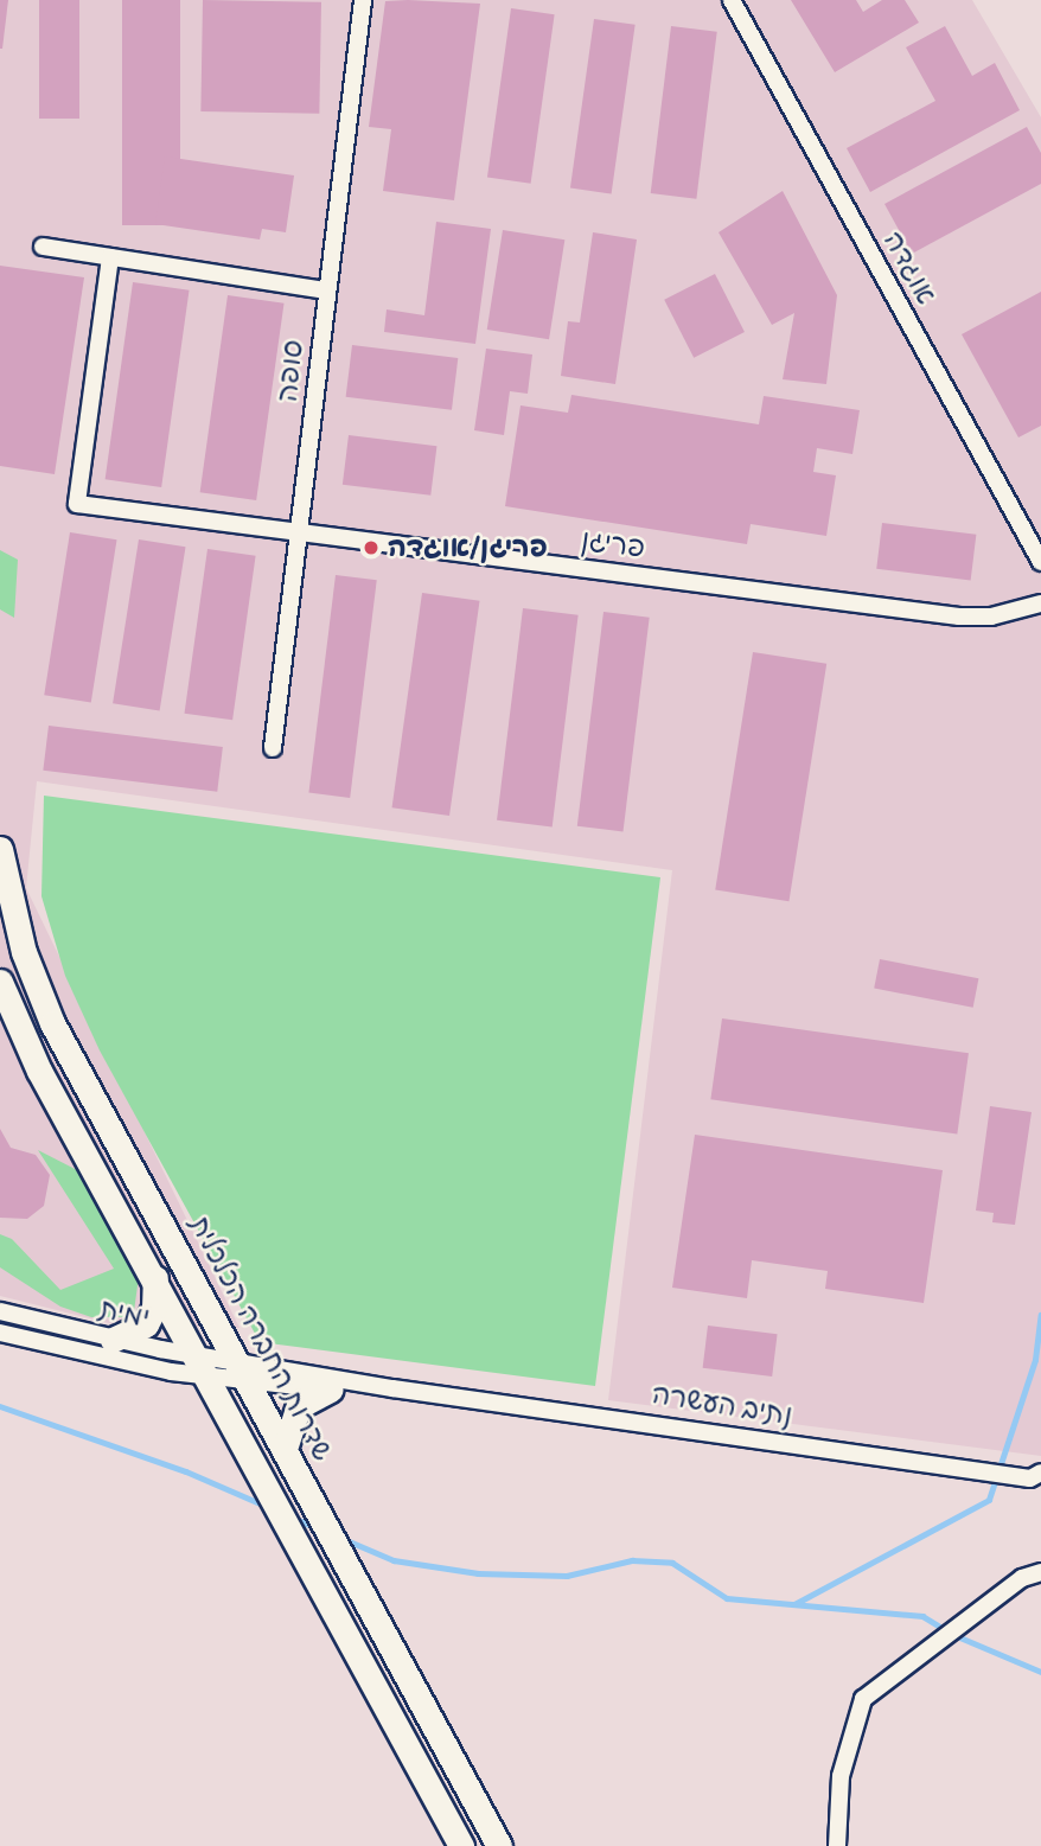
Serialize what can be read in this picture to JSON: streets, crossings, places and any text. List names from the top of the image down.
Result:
{
  "streets": {
    "main road": ["שדרות החברה הכלכלית"],
    "street": [
      "אוגדה",
      "סופה",
      "פריגן",
      "ימית",
      "נתיב העשרה"
    ]
  },
  "crossings": [
    ["סופה", "פריגן"],
    ["ימית", "נתיב העשרה"],
    ["שדרות החברה הכלכלית", "נתיב העשרה"]
  ],
  "places": ["פריגן/אוגדה"]
}
